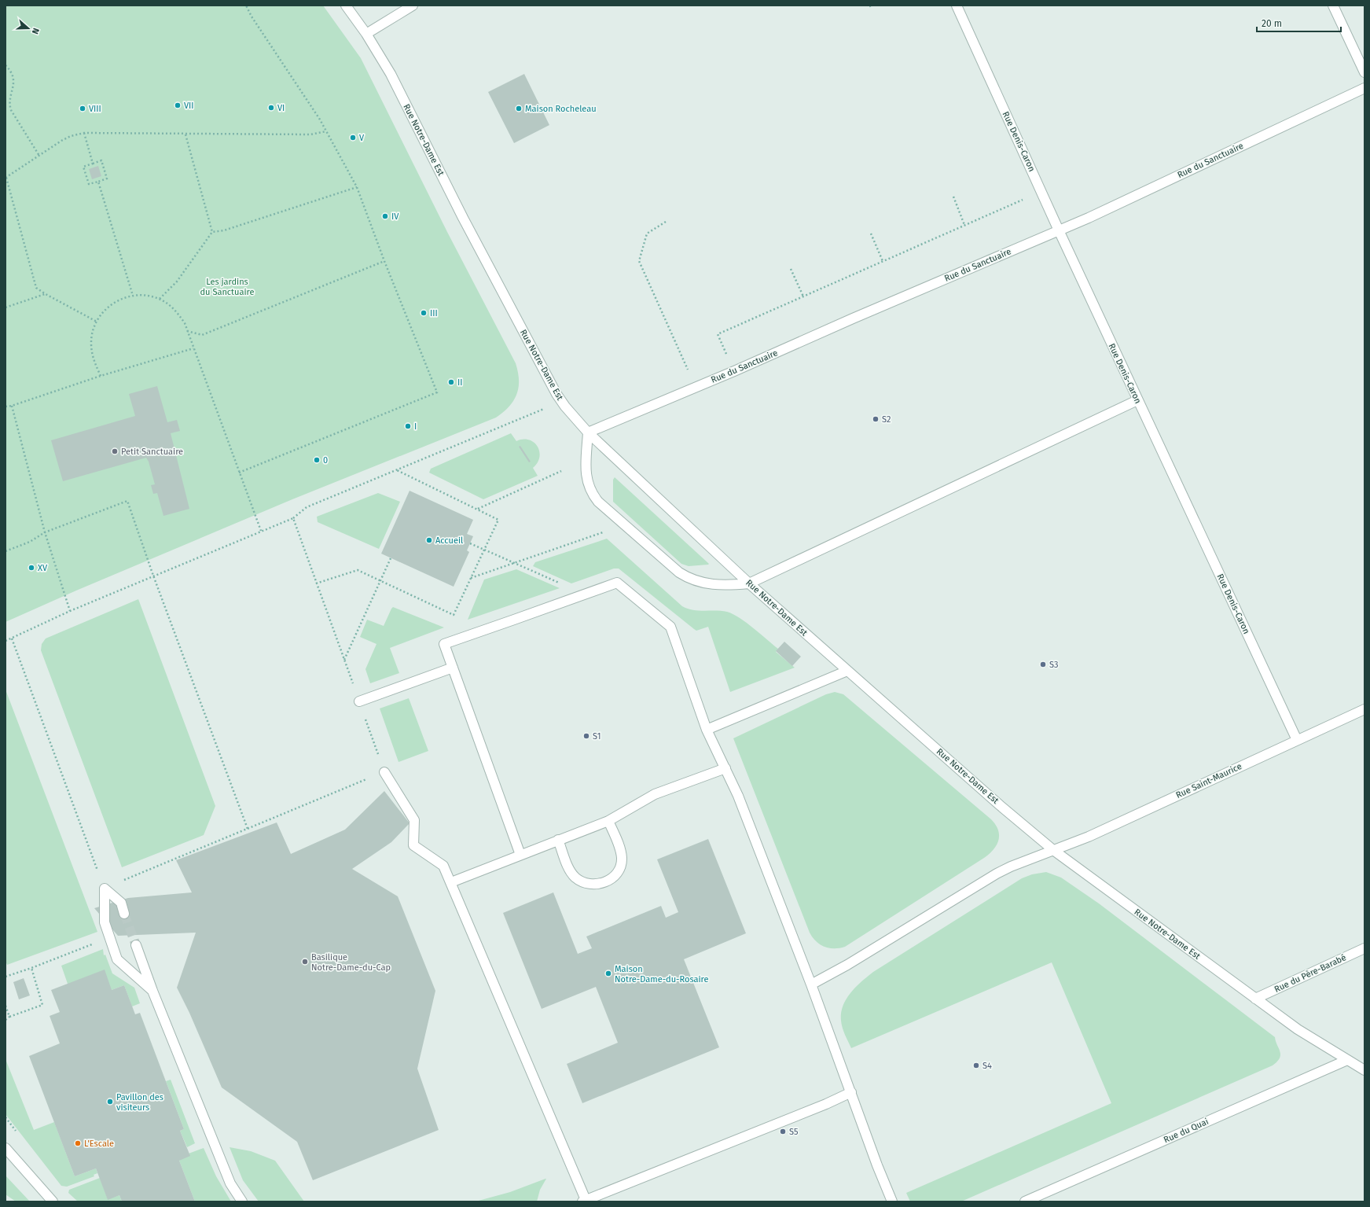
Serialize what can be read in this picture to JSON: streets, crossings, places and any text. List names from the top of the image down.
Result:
{
  "streets": {
    "street": [
      "Rue Notre-Dame Est",
      "Rue Denis-Caron",
      "Rue du Sanctuaire",
      "Rue Saint-Maurice",
      "Rue du Père-Barabé",
      "Rue du Quai"
    ]
  },
  "crossings": [
    ["Rue Notre-Dame Est", "Rue du Sanctuaire"],
    ["Rue Notre-Dame Est", "Rue Saint-Maurice"],
    ["Rue Notre-Dame Est", "Rue du Père-Barabé"],
    ["Rue Notre-Dame Est", "Rue du Quai"],
    ["Rue Denis-Caron", "Rue du Sanctuaire"],
    ["Rue Denis-Caron", "Rue Saint-Maurice"]
  ],
  "parks": ["Les jardins du Sanctuaire"],
  "places": [
    "VII",
    "VI",
    "VIII",
    "Maison Rocheleau",
    "V",
    "IV",
    "III",
    "II",
    "S2",
    "I",
    "Petit Sanctuaire",
    "0",
    "Accueil",
    "XV",
    "S3",
    "S1",
    "Basilique Notre-Dame-du-Cap",
    "Maison Notre-Dame-du-Rosaire",
    "S4",
    "Pavillon des visiteurs",
    "S5",
    "L'Escale"
  ],
  "scale_bar": "20 m",
  "north": "right"
}
